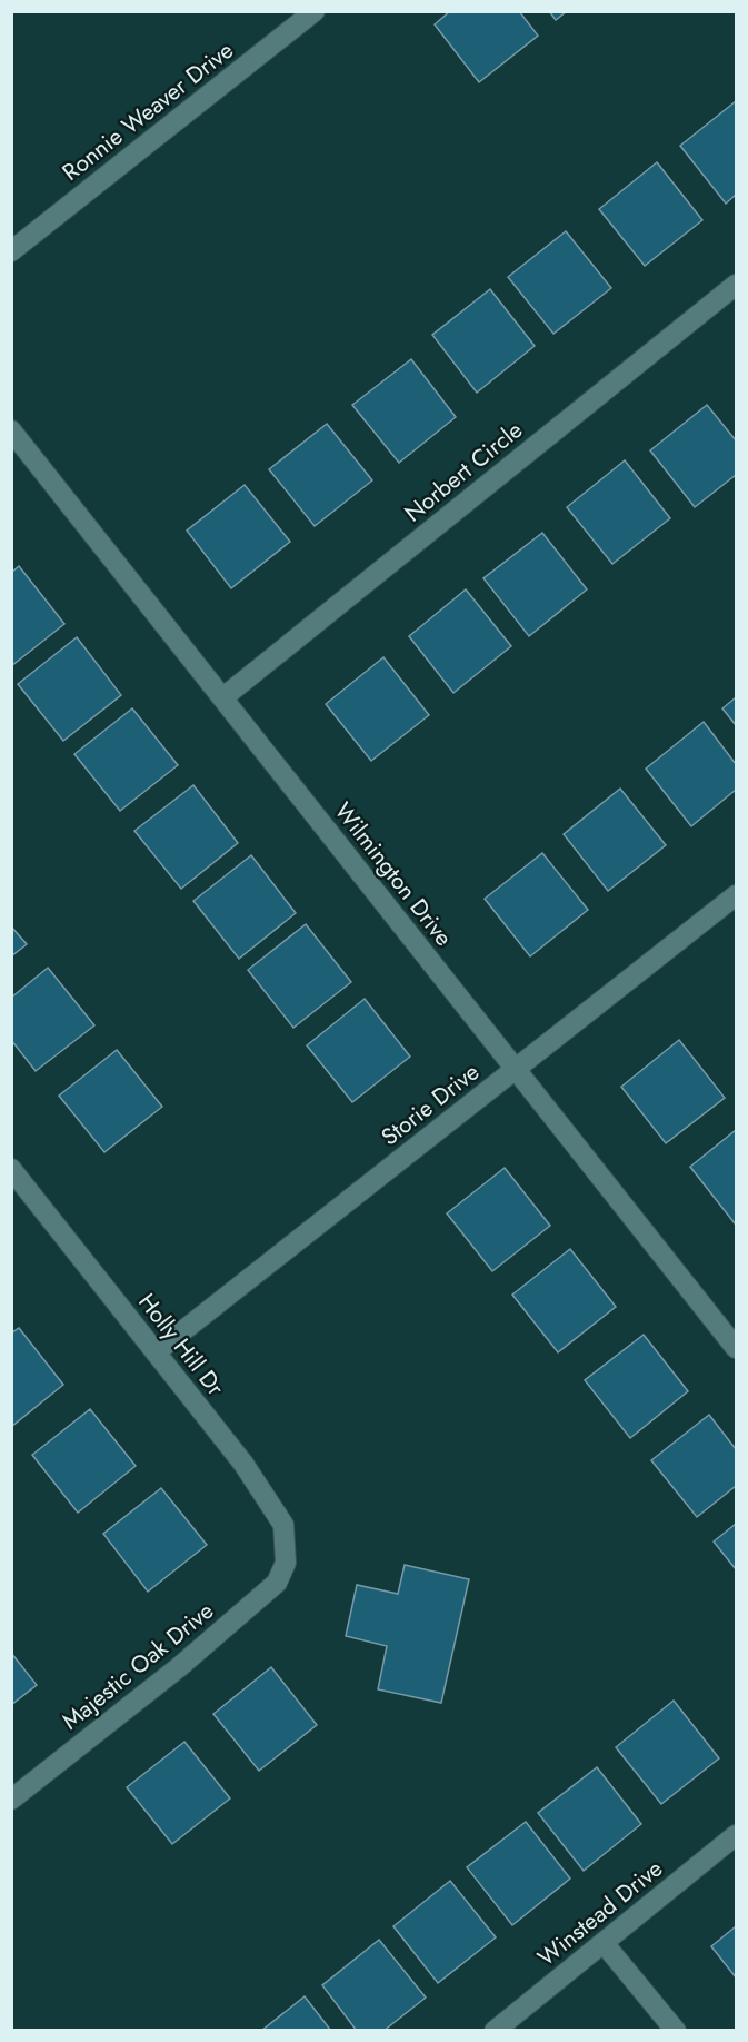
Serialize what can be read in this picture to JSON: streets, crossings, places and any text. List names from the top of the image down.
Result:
{
  "streets": {
    "street": [
      "Ronnie Weaver Drive",
      "Norbert Circle",
      "Wilmington Drive",
      "Storie Drive",
      "Holly Hill Dr",
      "Majestic Oak Drive",
      "Winstead Drive"
    ]
  },
  "crossings": [
    ["Norbert Circle", "Wilmington Drive"],
    ["Wilmington Drive", "Storie Drive"],
    ["Storie Drive", "Holly Hill Dr"],
    ["Holly Hill Dr", "Majestic Oak Drive"]
  ]
}
